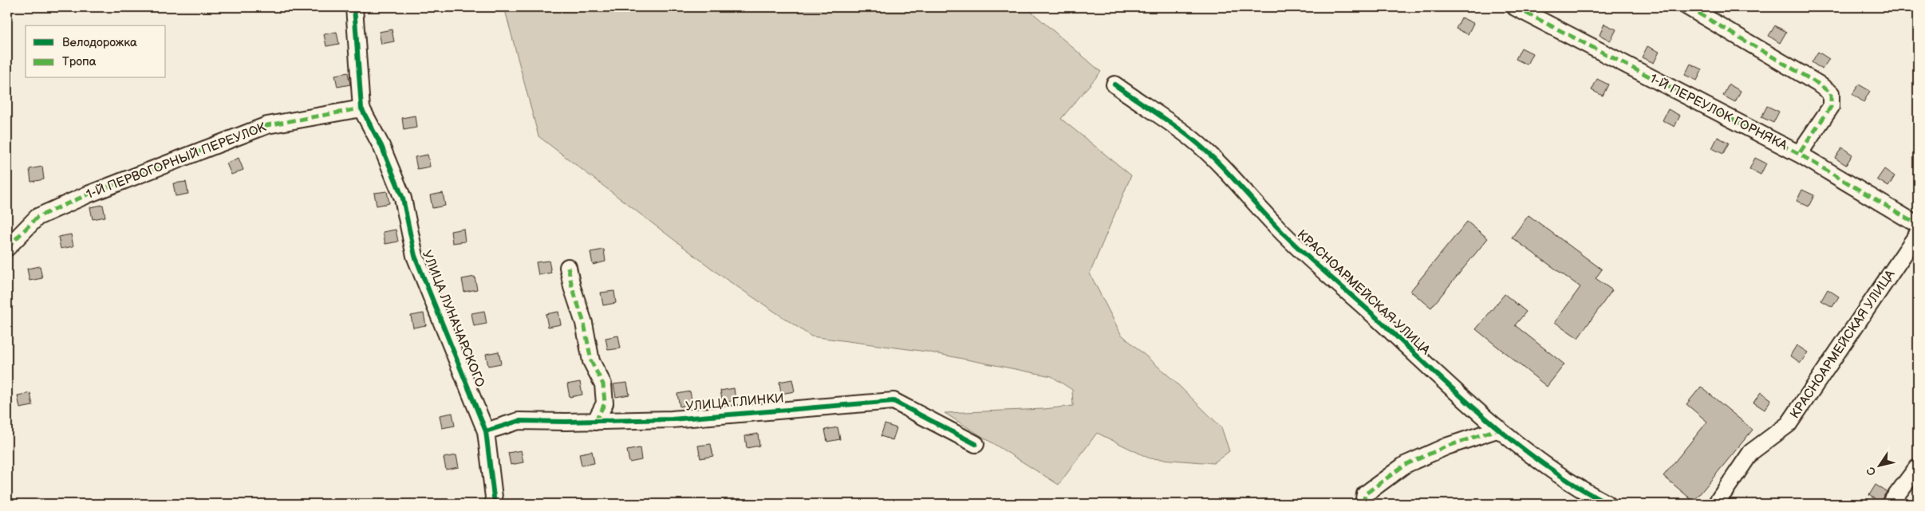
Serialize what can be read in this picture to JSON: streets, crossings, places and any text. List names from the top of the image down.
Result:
{
  "streets": {
    "street": [
      "1-Й ПЕРЕУЛОК ГОРНЯКА",
      "1-Й ПЕРВОГОРНЫЙ ПЕРЕУЛОК",
      "КРАСНОАРМЕЙСКАЯ УЛИЦА",
      "УЛИЦА ЛУНАЧАРСКОГО",
      "УЛИЦА ГЛИНКИ"
    ]
  },
  "crossings": [
    ["1-Й ПЕРВОГОРНЫЙ ПЕРЕУЛОК", "УЛИЦА ЛУНАЧАРСКОГО"],
    ["УЛИЦА ЛУНАЧАРСКОГО", "УЛИЦА ГЛИНКИ"]
  ],
  "legend": ["Велодорожка", "Тропа"],
  "north": "bottom left"
}
